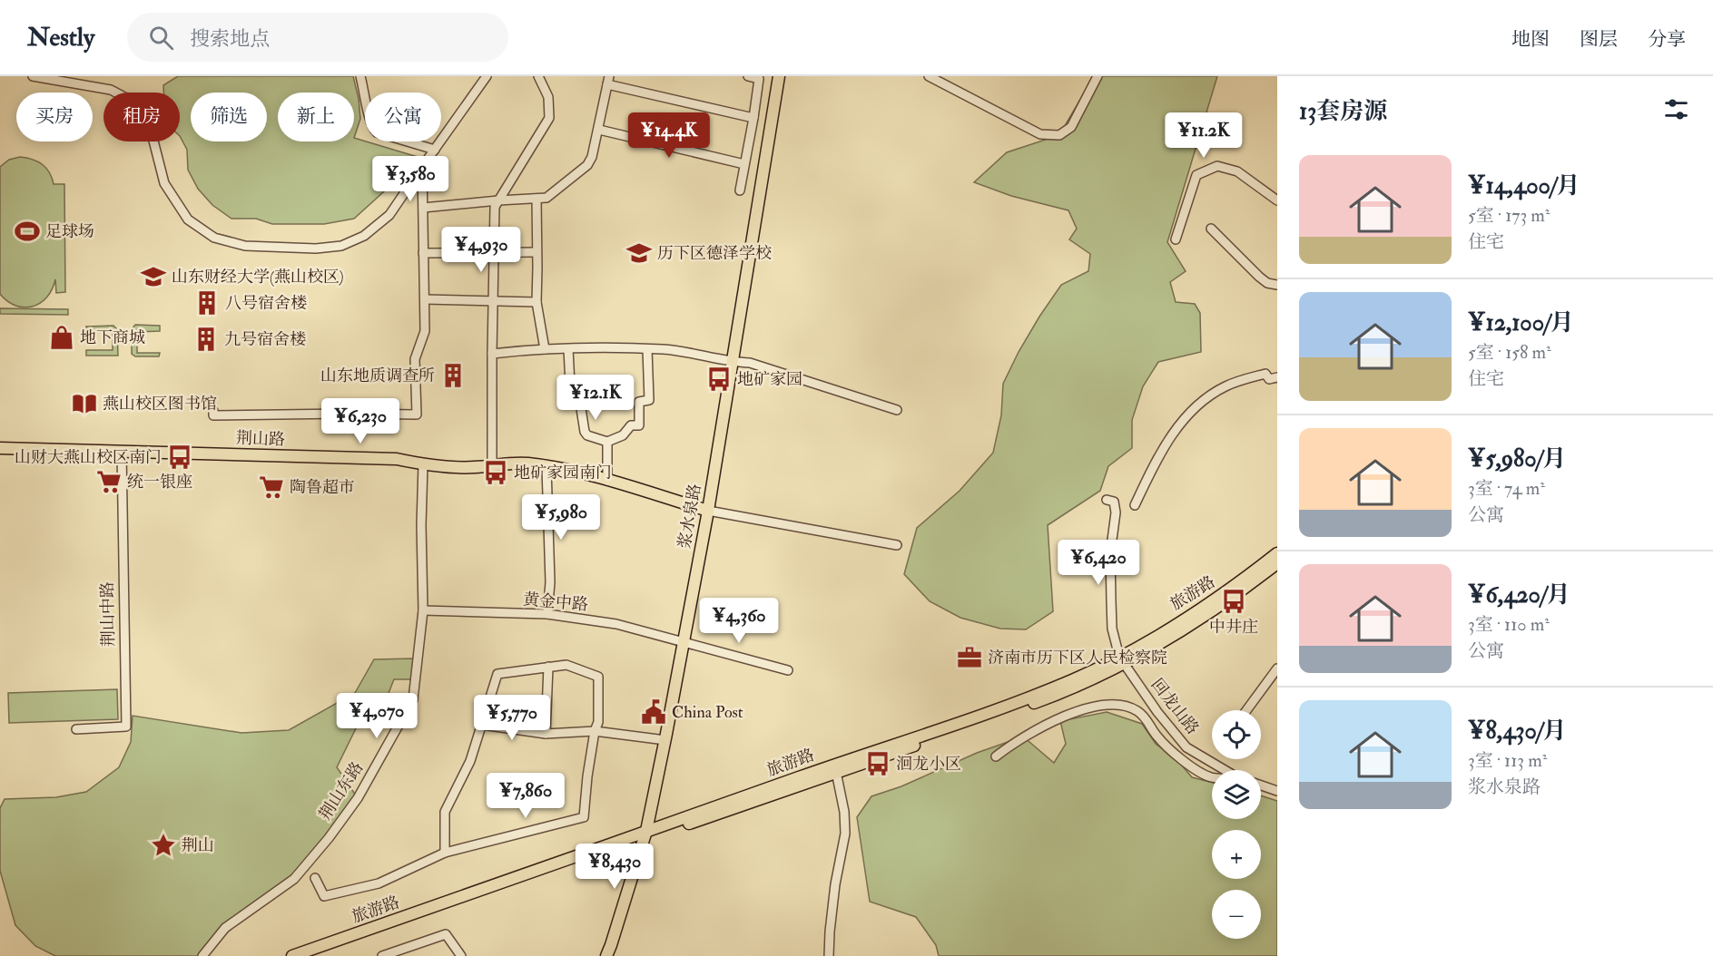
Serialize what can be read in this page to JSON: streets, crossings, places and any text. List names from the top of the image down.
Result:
{
  "streets": {
    "main road": ["荆山路", "浆水泉路", "旅游路"],
    "street": [
      "黄金中路",
      "荆山中路",
      "回龙山路",
      "荆山东路"
    ]
  },
  "crossings": [
    ["荆山路", "浆水泉路"],
    ["荆山路", "荆山中路"],
    ["荆山路", "荆山东路"],
    ["浆水泉路", "旅游路"],
    ["浆水泉路", "黄金中路"],
    ["旅游路", "回龙山路"],
    ["黄金中路", "荆山东路"]
  ],
  "places": {
    "sports": ["足球场"],
    "school or university": ["历下区德泽学校", "山东财经大学(燕山校区)"],
    "building": ["八号宿舍楼", "九号宿舍楼", "山东地质调查所"],
    "shop": ["地下商城"],
    "bus stop": [
      "地矿家园",
      "山财大燕山校区南门",
      "地矿家园南门",
      "中井庄",
      "洄龙小区"
    ],
    "library": ["燕山校区图书馆"],
    "supermarket": ["统一银座", "陶鲁超市"],
    "office": ["济南市历下区人民检察院"],
    "public building": ["China Post"],
    "place": ["荆山"]
  },
  "page": {
    "header": "Nestly",
    "search": "搜索地点",
    "nav": ["地图", "图层", "分享"],
    "heading": "13套房源",
    "chip": [
      "买房",
      "租房",
      "筛选",
      "新上",
      "公寓"
    ],
    "price": [
      "¥14.4K",
      "¥11.2K",
      "¥3,580",
      "¥4,930",
      "¥12.1K",
      "¥6,230",
      "¥5,980",
      "¥6,420",
      "¥4,360",
      "¥4,070",
      "¥5,770",
      "¥7,860",
      "¥8,430"
    ],
    "list": [
      {
        "name": "¥14,400/月",
        "note": "5室 · 173 m² · 住宅"
      },
      {
        "name": "¥12,100/月",
        "note": "5室 · 158 m² · 住宅"
      },
      {
        "name": "¥5,980/月",
        "note": "3室 · 74 m² · 公寓"
      },
      {
        "name": "¥6,420/月",
        "note": "3室 · 110 m² · 公寓"
      },
      {
        "name": "¥8,430/月",
        "note": "3室 · 113 m² · 浆水泉路"
      }
    ],
    "map_buttons": ["+", "−"]
  }
}
